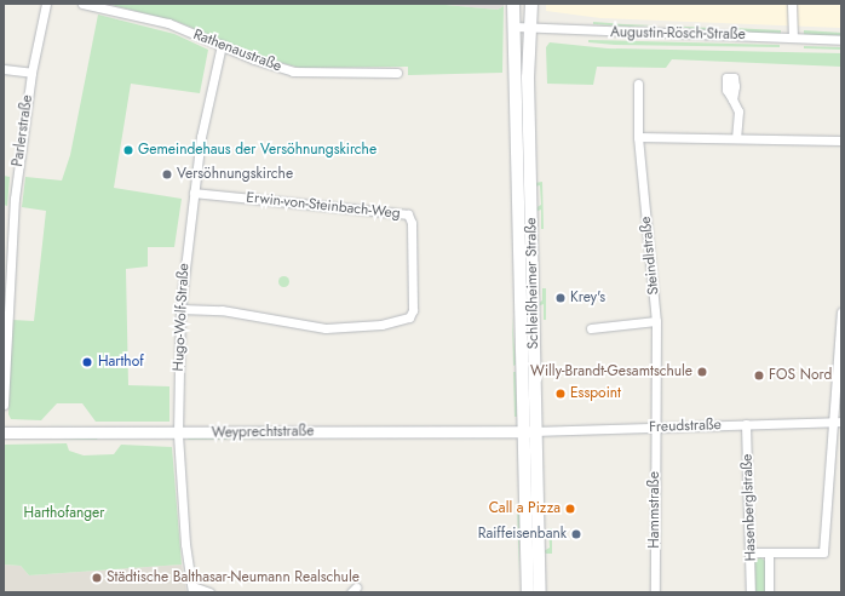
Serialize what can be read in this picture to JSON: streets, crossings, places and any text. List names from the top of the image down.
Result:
{
  "streets": {
    "main road": ["Schleißheimer Straße"],
    "street": [
      "Augustin-Rösch-Straße",
      "Rathenaustraße",
      "Parlerstraße",
      "Erwin-von-Steinbach-Weg",
      "Steindlstraße",
      "Hugo-Wolf-Straße",
      "Freudstraße",
      "Weyprechtstraße",
      "Hasenberglstraße",
      "Hammstraße"
    ]
  },
  "crossings": [
    ["Augustin-Rösch-Straße", "Schleißheimer Straße"],
    ["Rathenaustraße", "Hugo-Wolf-Straße"],
    ["Erwin-von-Steinbach-Weg", "Hugo-Wolf-Straße"],
    ["Steindlstraße", "Freudstraße"],
    ["Steindlstraße", "Hammstraße"],
    ["Schleißheimer Straße", "Freudstraße"],
    ["Schleißheimer Straße", "Weyprechtstraße"],
    ["Hugo-Wolf-Straße", "Weyprechtstraße"],
    ["Freudstraße", "Weyprechtstraße"],
    ["Freudstraße", "Hasenberglstraße"],
    ["Freudstraße", "Hammstraße"]
  ],
  "parks": ["Harthofanger"],
  "places": [
    "Gemeindehaus der Versöhnungskirche",
    "Versöhnungskirche",
    "Krey's",
    "Harthof",
    "Willy-Brandt-Gesamtschule",
    "FOS Nord",
    "Esspoint",
    "Call a Pizza",
    "Raiffeisenbank",
    "Städtische Balthasar-Neumann Realschule"
  ]
}
